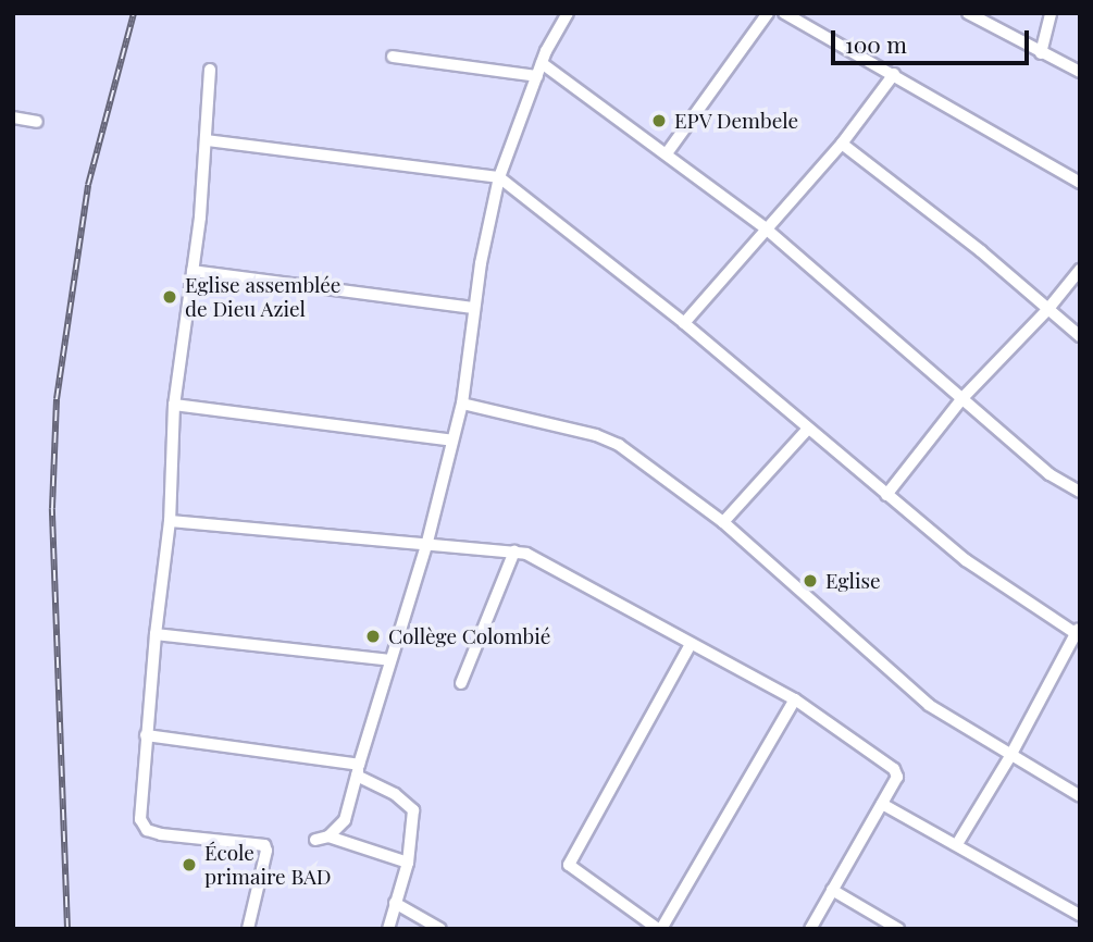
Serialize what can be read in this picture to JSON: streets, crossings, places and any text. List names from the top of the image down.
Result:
{
  "places": [
    "EPV Dembele",
    "Eglise assemblée de Dieu Aziel",
    "Eglise",
    "Collège Colombié",
    "École primaire BAD"
  ],
  "scale_bar": "100 m"
}
